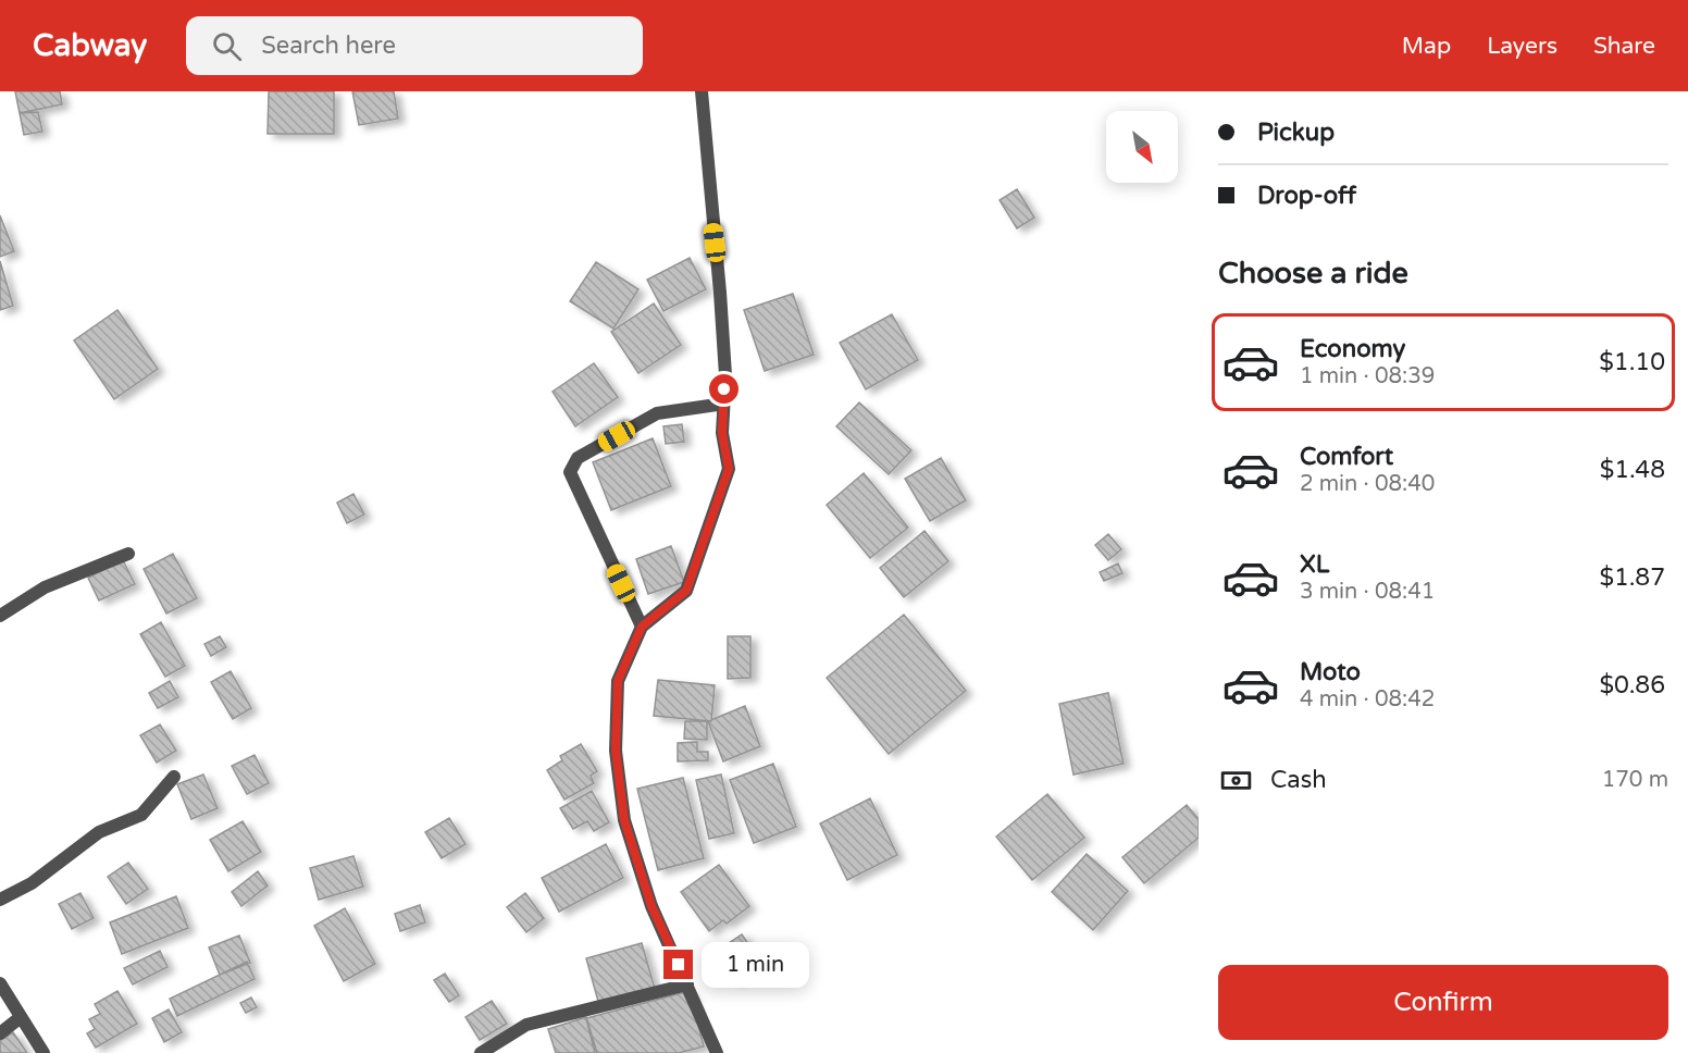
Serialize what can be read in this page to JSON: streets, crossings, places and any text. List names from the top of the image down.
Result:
{
  "north": "bottom right",
  "page": {
    "header": "Cabway",
    "search": "Search here",
    "nav": ["Map", "Layers", "Share"],
    "banner": ["Pickup", "Drop-off"],
    "heading": "Choose a ride",
    "list": [
      {
        "name": "Economy",
        "note": "1 min · 08:39",
        "value": "$1.10"
      },
      {
        "name": "Comfort",
        "note": "2 min · 08:40",
        "value": "$1.48"
      },
      {
        "name": "XL",
        "note": "3 min · 08:41",
        "value": "$1.87"
      },
      {
        "name": "Moto",
        "note": "4 min · 08:42",
        "value": "$0.86"
      }
    ],
    "pay": ["Cash", "170 m"],
    "bubble": "1 min",
    "buttons": "Confirm"
  }
}
